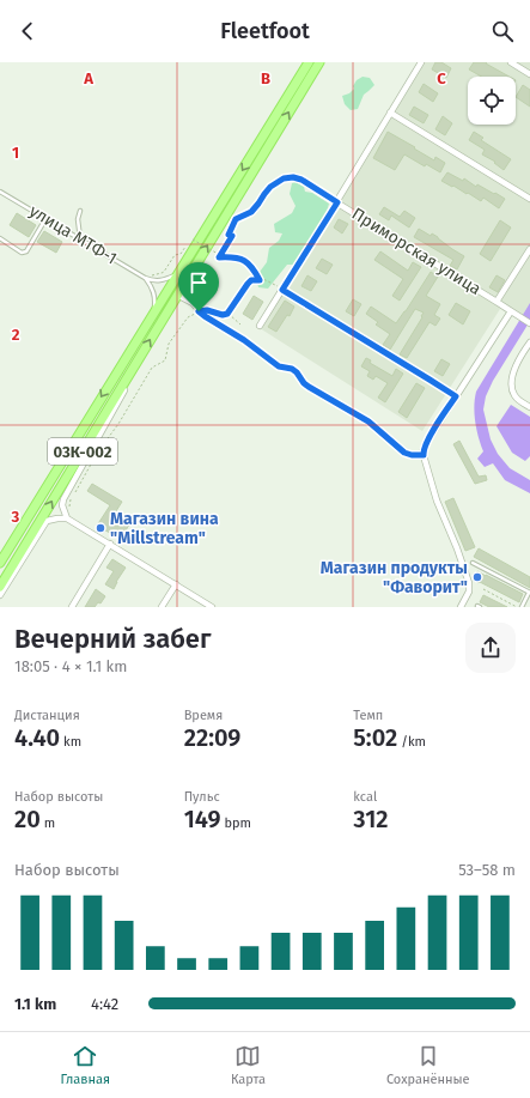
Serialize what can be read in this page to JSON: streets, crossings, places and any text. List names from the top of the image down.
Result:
{
  "streets": {
    "main road": ["03К-002"],
    "street": ["Приморская улица"],
    "lane": ["улица МТФ-1"]
  },
  "places": ["Магазин вина \"Millstream\"", "Магазин продукты \"Фаворит\""],
  "page": {
    "header": "Fleetfoot",
    "heading": ["Вечерний забег", "18:05 · 4 × 1.1 km"],
    "stats": [
      ["Дистанция", "4.40 km"],
      ["Время", "22:09"],
      ["Темп", "5:02 /km"],
      ["Набор высоты", "20 m"],
      ["Пульс", "149 bpm"],
      ["kcal", "312"]
    ],
    "chart": ["Набор высоты", "53–58 m"],
    "list": [
      {
        "name": "1.1 km",
        "note": "4:42"
      }
    ],
    "tabs": ["Главная", "Карта", "Сохранённые"]
  },
  "grid": {
    "columns": ["A", "B", "C"],
    "rows": ["1", "2", "3"]
  }
}
